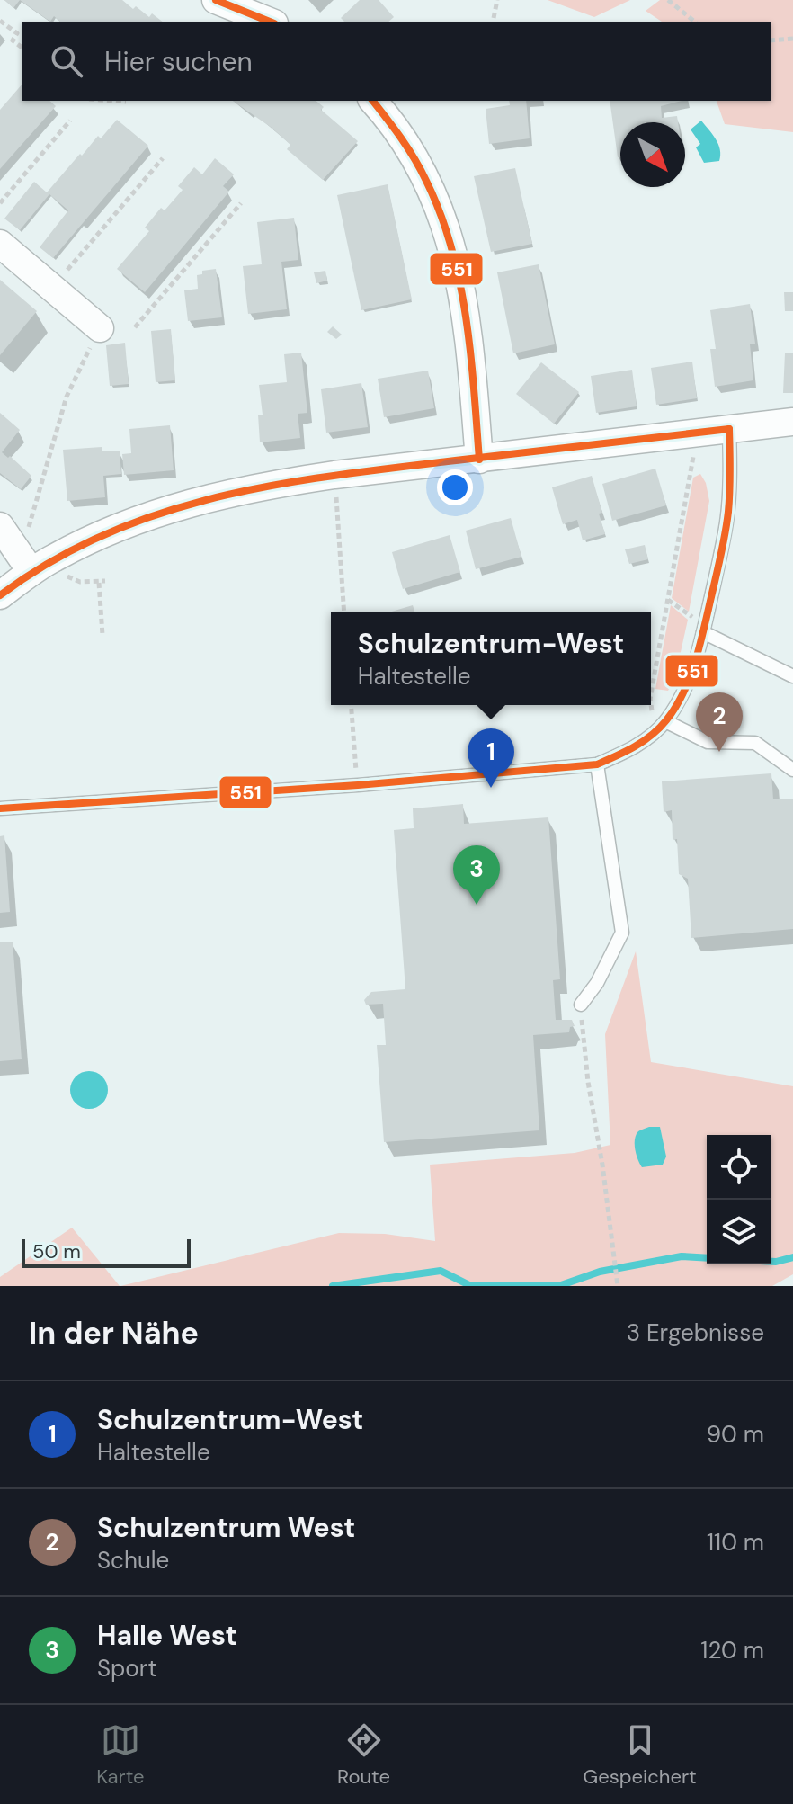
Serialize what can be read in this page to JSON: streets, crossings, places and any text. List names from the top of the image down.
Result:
{
  "lines": ["transit line 551"],
  "scale_bar": "50 m",
  "north": "bottom right",
  "page": {
    "search": "Hier suchen",
    "popup": ["Schulzentrum-West", "Haltestelle"],
    "pins": ["2", "1", "3"],
    "scale": "50 m",
    "heading": ["In der Nähe", "3 Ergebnisse"],
    "list": [
      {
        "mark": "1",
        "name": "Schulzentrum-West",
        "note": "Haltestelle",
        "value": "90 m"
      },
      {
        "mark": "2",
        "name": "Schulzentrum West",
        "note": "Schule",
        "value": "110 m"
      },
      {
        "mark": "3",
        "name": "Halle West",
        "note": "Sport",
        "value": "120 m"
      }
    ],
    "nav": ["Karte", "Route", "Gespeichert"]
  }
}
